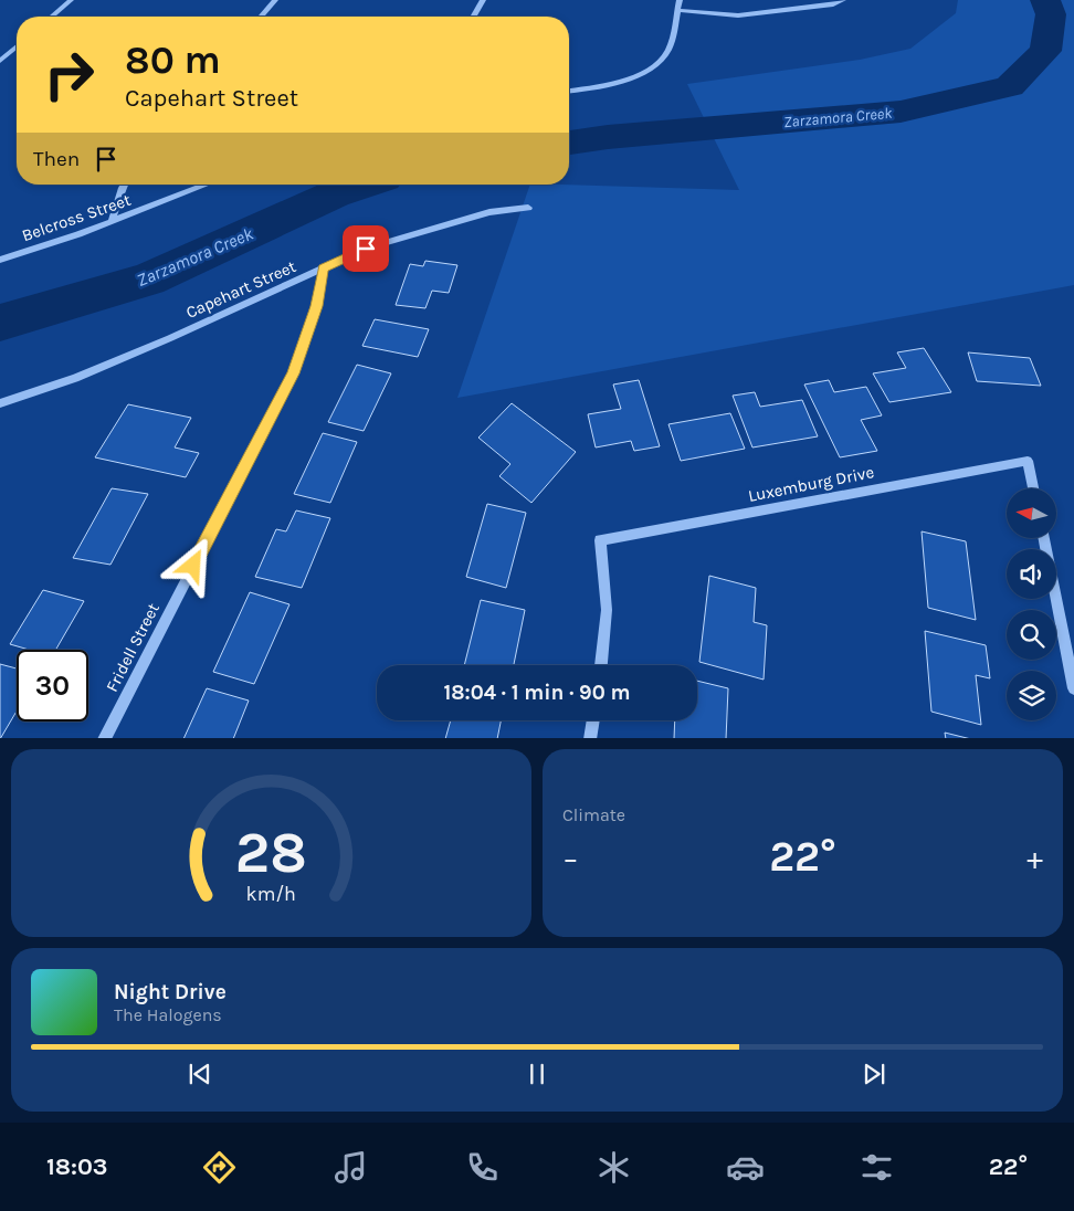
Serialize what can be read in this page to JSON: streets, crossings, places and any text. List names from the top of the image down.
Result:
{
  "streets": {
    "street": [
      "Belcross Street",
      "Capehart Street",
      "Luxemburg Drive",
      "Fridell Street"
    ]
  },
  "crossings": [
    ["Capehart Street", "Fridell Street"]
  ],
  "water": ["Zarzamora Creek"],
  "north": "left",
  "page": {
    "turn": ["80 m", "Capehart Street"],
    "then": "Then",
    "limit": "30",
    "trip": "18:04 · 1 min · 90 m",
    "tile": "Climate",
    "heat": ["−", "22°", "+"],
    "song": ["Night Drive", "The Halogens"],
    "tabs": ["18:03", "22°"],
    "gauge": ["28", "km/h"]
  }
}
